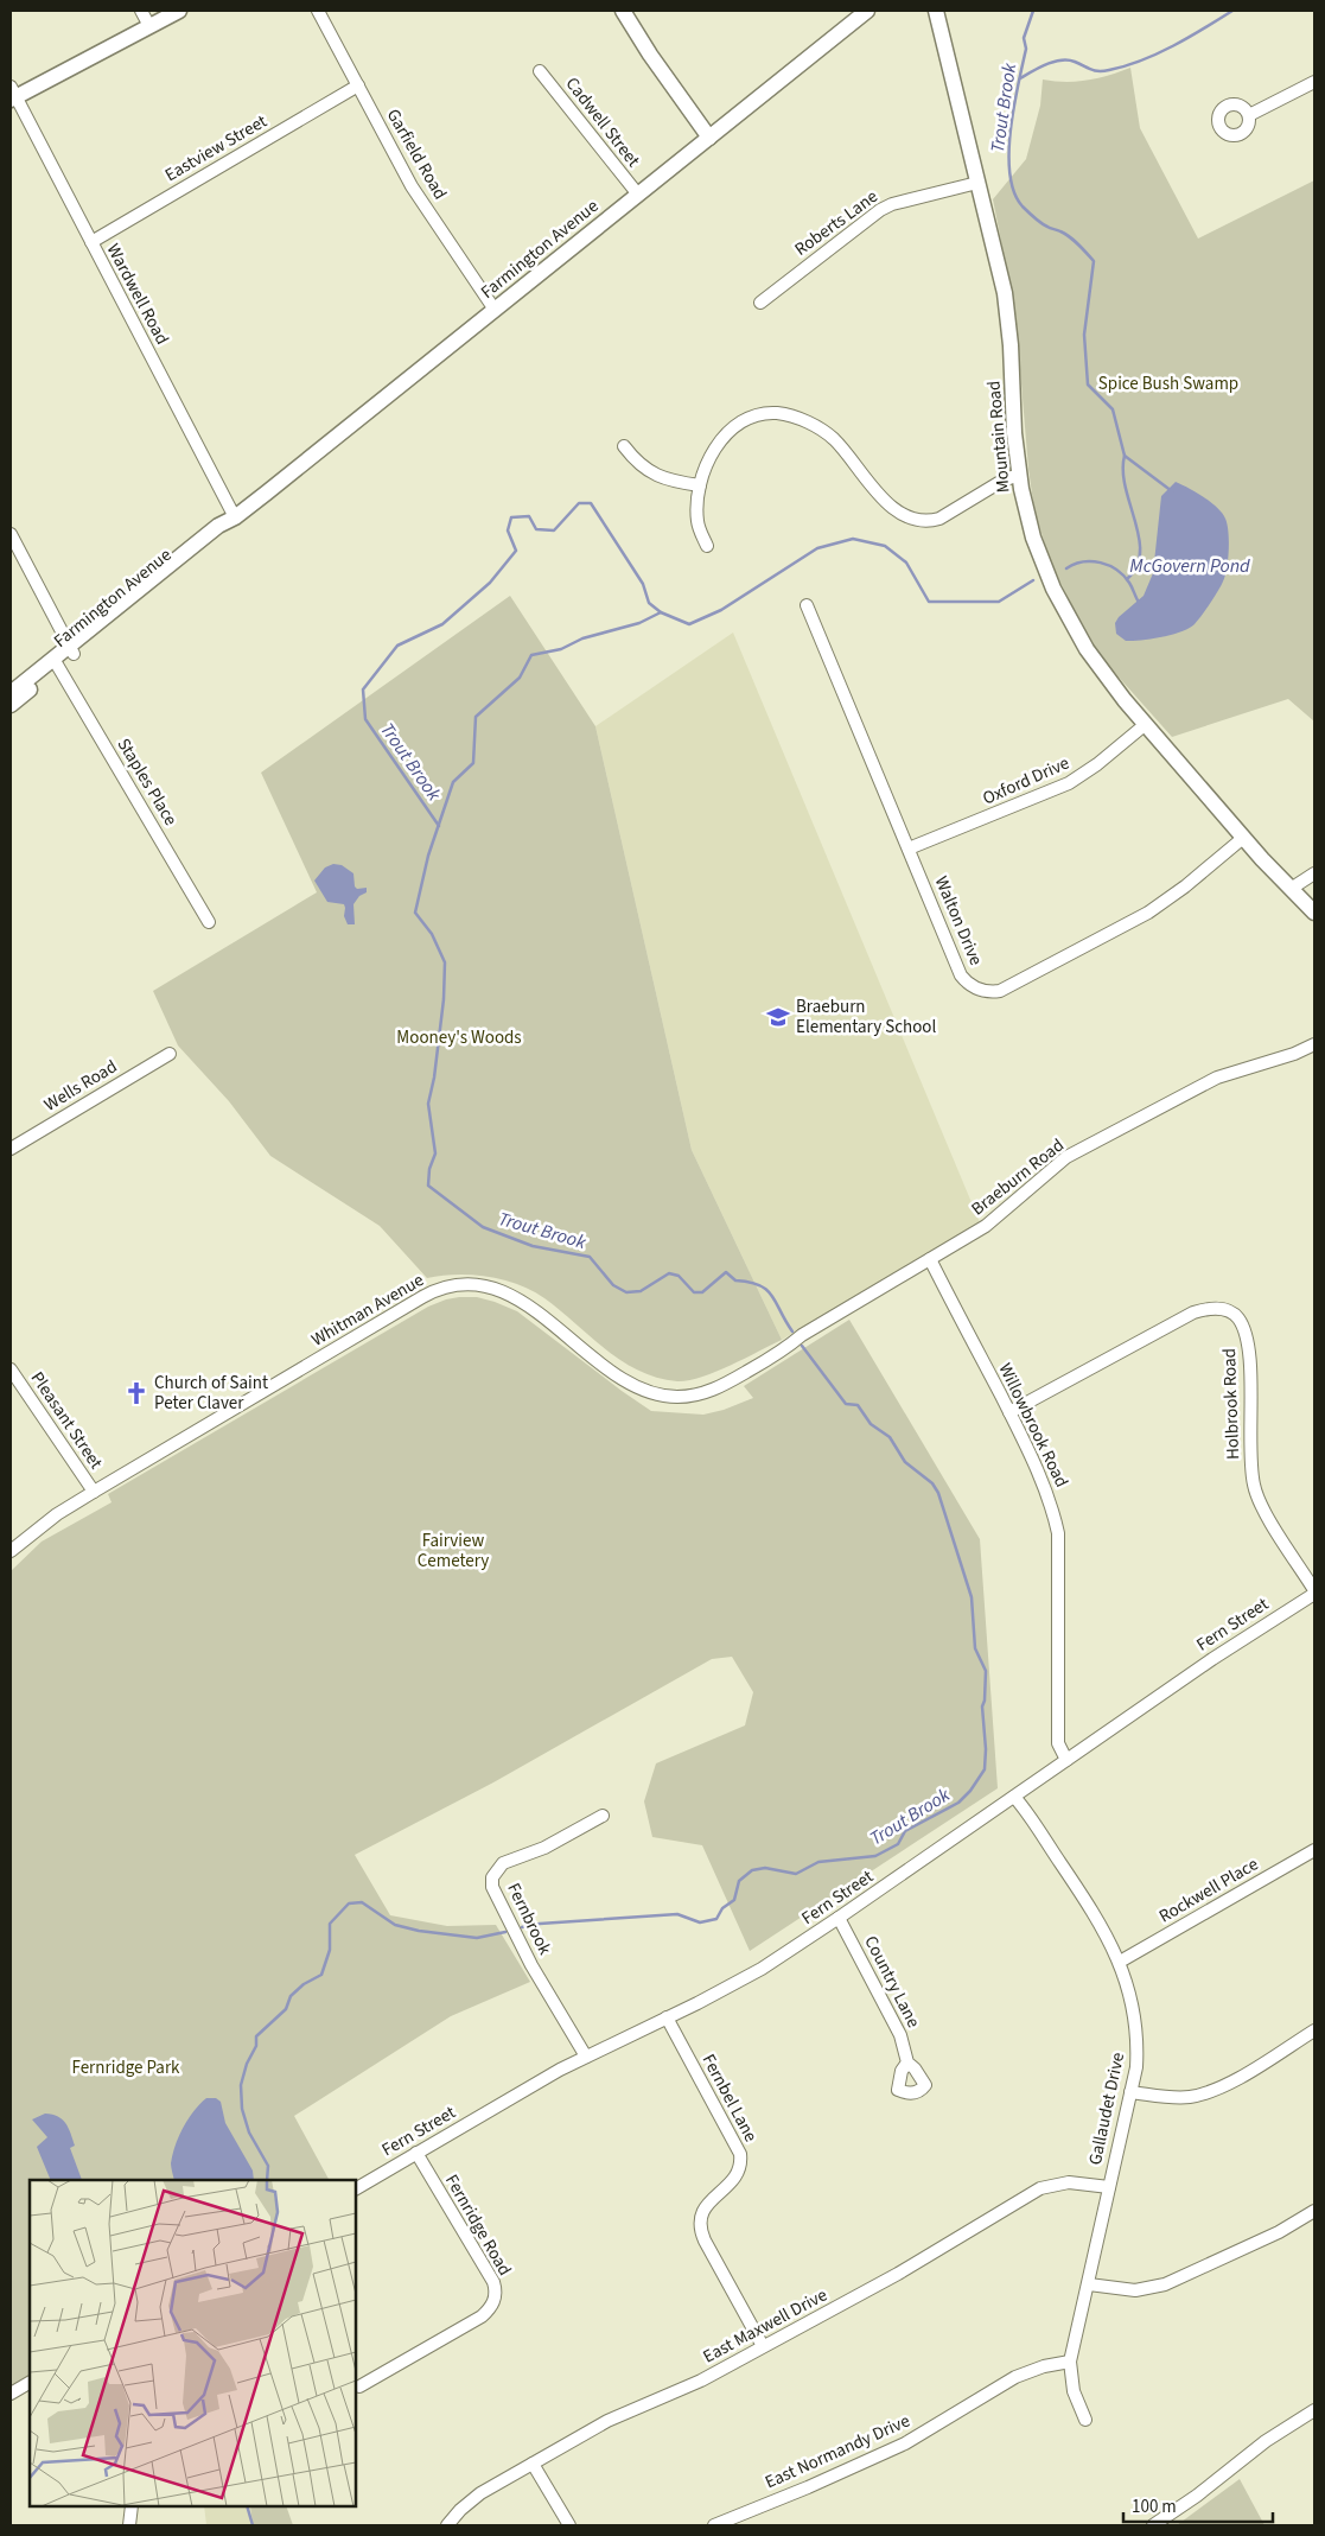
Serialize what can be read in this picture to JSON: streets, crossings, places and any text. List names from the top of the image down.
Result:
{
  "streets": {
    "main road": ["Farmington Avenue", "Mountain Road"],
    "street": [
      "Cadwell Street",
      "Eastview Street",
      "Garfield Road",
      "Roberts Lane",
      "Wardwell Road",
      "Oxford Drive",
      "Staples Place",
      "Walton Drive",
      "Wells Road",
      "Braeburn Road",
      "Whitman Avenue",
      "Holbrook Road",
      "Pleasant Street",
      "Willowbrook Road",
      "Fern Street",
      "Rockwell Place",
      "Fernbrook",
      "Country Lane",
      "Fernbel Lane",
      "Gallaudet Drive",
      "Fernridge Road",
      "East Maxwell Drive",
      "East Normandy Drive"
    ]
  },
  "crossings": [
    ["Cadwell Street", "Farmington Avenue"],
    ["Eastview Street", "Garfield Road"],
    ["Eastview Street", "Wardwell Road"],
    ["Garfield Road", "Farmington Avenue"],
    ["Roberts Lane", "Mountain Road"],
    ["Farmington Avenue", "Wardwell Road"],
    ["Farmington Avenue", "Staples Place"],
    ["Mountain Road", "Oxford Drive"],
    ["Mountain Road", "Walton Drive"],
    ["Oxford Drive", "Walton Drive"],
    ["Braeburn Road", "Whitman Avenue"],
    ["Braeburn Road", "Willowbrook Road"],
    ["Whitman Avenue", "Pleasant Street"],
    ["Holbrook Road", "Willowbrook Road"],
    ["Holbrook Road", "Fern Street"],
    ["Willowbrook Road", "Fern Street"],
    ["Fern Street", "Fernbrook"],
    ["Fern Street", "Country Lane"],
    ["Fern Street", "Fernbel Lane"],
    ["Fern Street", "Gallaudet Drive"],
    ["Fern Street", "Fernridge Road"],
    ["Rockwell Place", "Gallaudet Drive"],
    ["Fernbel Lane", "East Maxwell Drive"],
    ["Gallaudet Drive", "East Maxwell Drive"],
    ["Gallaudet Drive", "East Normandy Drive"]
  ],
  "water": ["Trout Brook", "McGovern Pond"],
  "parks": [
    "Spice Bush Swamp",
    "Mooney's Woods",
    "Fairview Cemetery",
    "Fernridge Park"
  ],
  "places": {
    "school or university": ["Braeburn Elementary School"],
    "church": ["Church of Saint Peter Claver"]
  },
  "scale_bar": "100 m"
}
